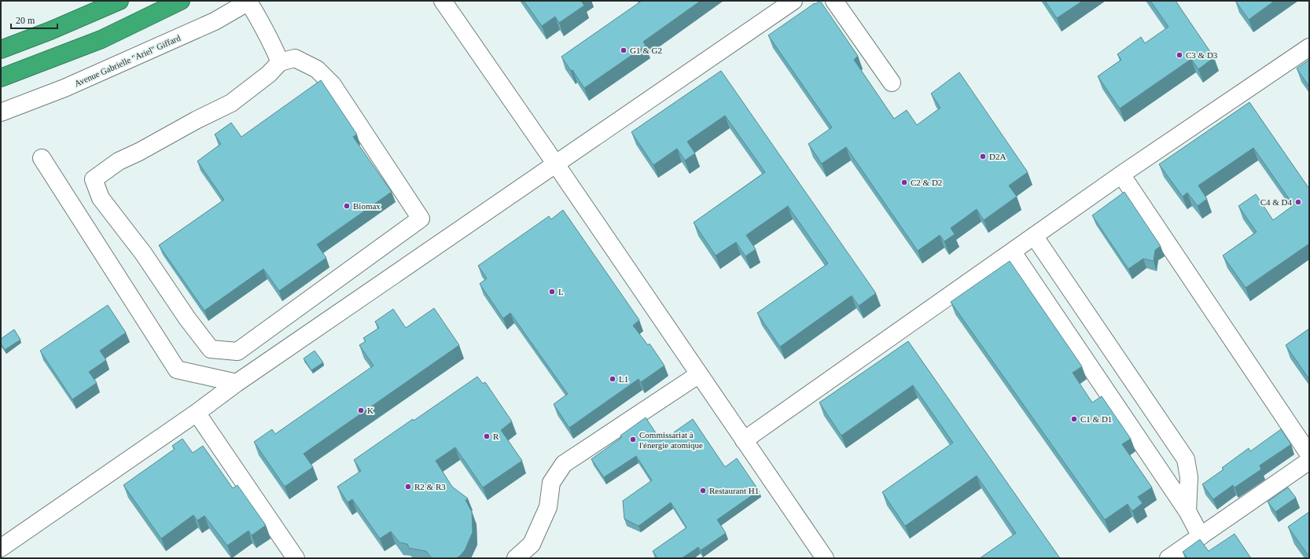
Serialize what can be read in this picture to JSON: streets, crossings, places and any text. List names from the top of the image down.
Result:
{
  "streets": {
    "street": ["Avenue Gabrielle \"Ariel\" Giffard"]
  },
  "places": [
    "G1 & G2",
    "C3 & D3",
    "D2A",
    "C2 & D2",
    "C4 & D4",
    "Biomax",
    "L",
    "L1",
    "K",
    "C1 & D1",
    "R",
    "Commissariat à l'énergie atomique",
    "R2 & R3",
    "Restaurant H1"
  ],
  "scale_bar": "20 m"
}
